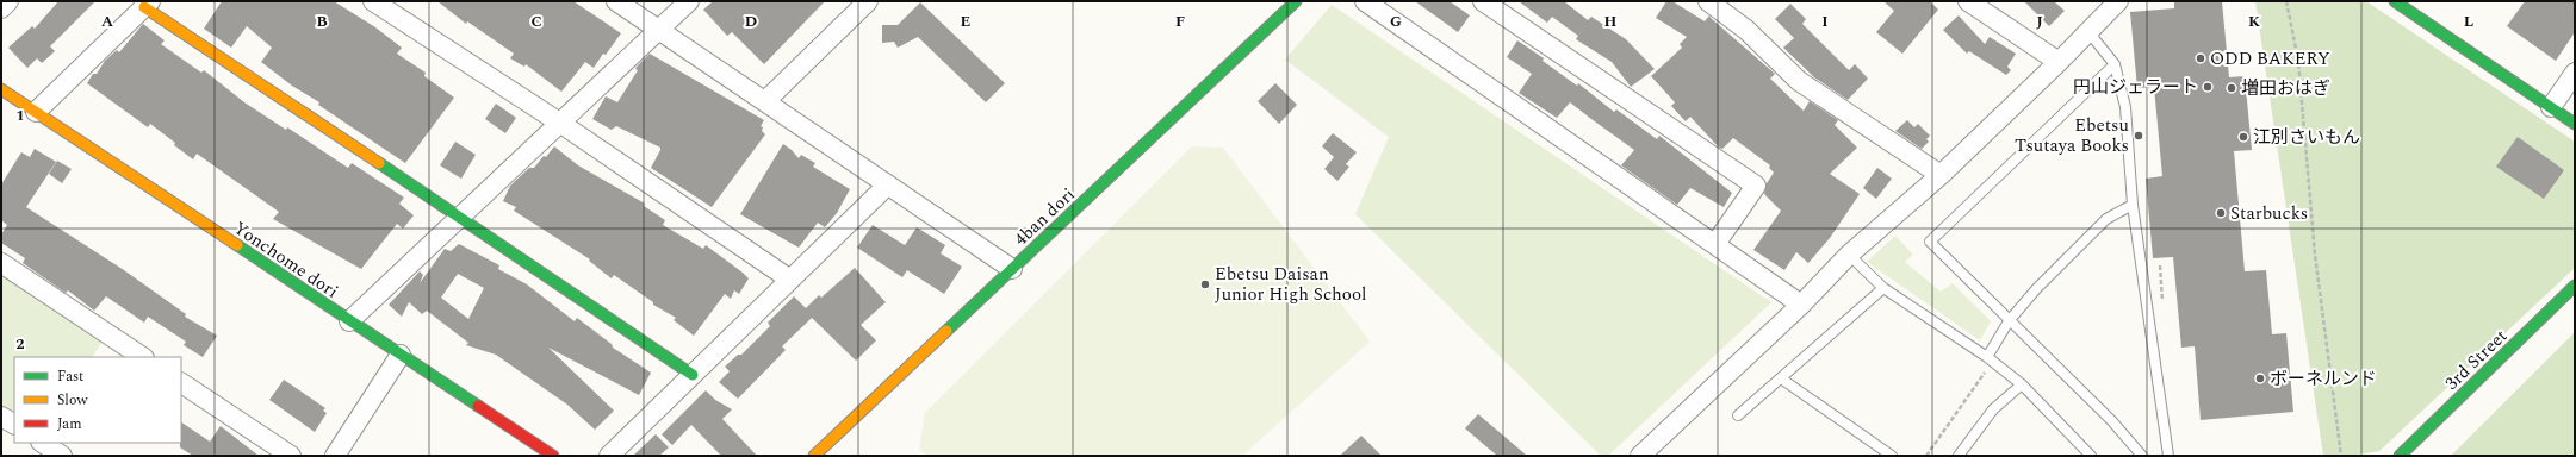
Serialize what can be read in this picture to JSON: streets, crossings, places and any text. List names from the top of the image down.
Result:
{
  "streets": {
    "street": ["4ban dori", "Yonchome dori", "3rd Street"]
  },
  "places": [
    "ODD BAKERY",
    "円山ジェラート",
    "増田おはぎ",
    "Ebetsu Tsutaya Books",
    "江別さいもん",
    "Starbucks",
    "Ebetsu Daisan Junior High School",
    "ボーネルンド"
  ],
  "legend": ["Fast", "Slow", "Jam"],
  "grid": {
    "columns": [
      "A",
      "B",
      "C",
      "D",
      "E",
      "F",
      "G",
      "H",
      "I",
      "J",
      "K",
      "L"
    ],
    "rows": ["1", "2"]
  }
}
